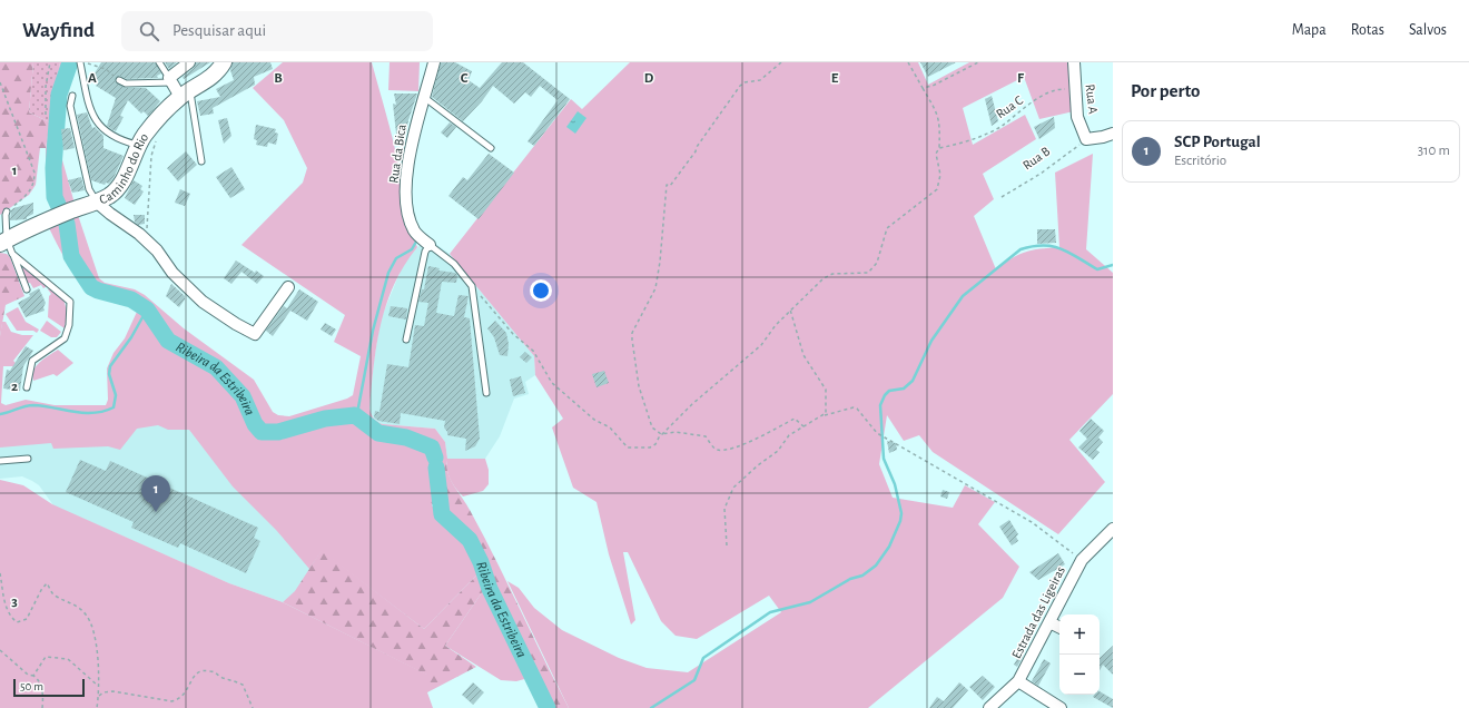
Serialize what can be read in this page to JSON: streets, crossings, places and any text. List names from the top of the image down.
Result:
{
  "streets": {
    "street": [
      "Rua A",
      "Rua da Bica",
      "Caminho do Rio",
      "Estrada das Ligeiras"
    ],
    "path": ["Rua C", "Rua B"]
  },
  "crossings": [
    ["Rua A", "Rua C"],
    ["Rua A", "Rua B"]
  ],
  "water": ["Ribeira da Estribeira"],
  "scale_bar": "50 m",
  "page": {
    "header": "Wayfind",
    "search": "Pesquisar aqui",
    "nav": ["Mapa", "Rotas", "Salvos"],
    "heading": "Por perto",
    "list": [
      {
        "mark": "1",
        "name": "SCP Portugal",
        "note": "Escritório",
        "value": "310 m"
      }
    ],
    "pins": "1",
    "map_buttons": ["+", "−"],
    "scale": "50 m"
  },
  "grid": {
    "columns": [
      "A",
      "B",
      "C",
      "D",
      "E",
      "F"
    ],
    "rows": ["1", "2", "3"]
  }
}
